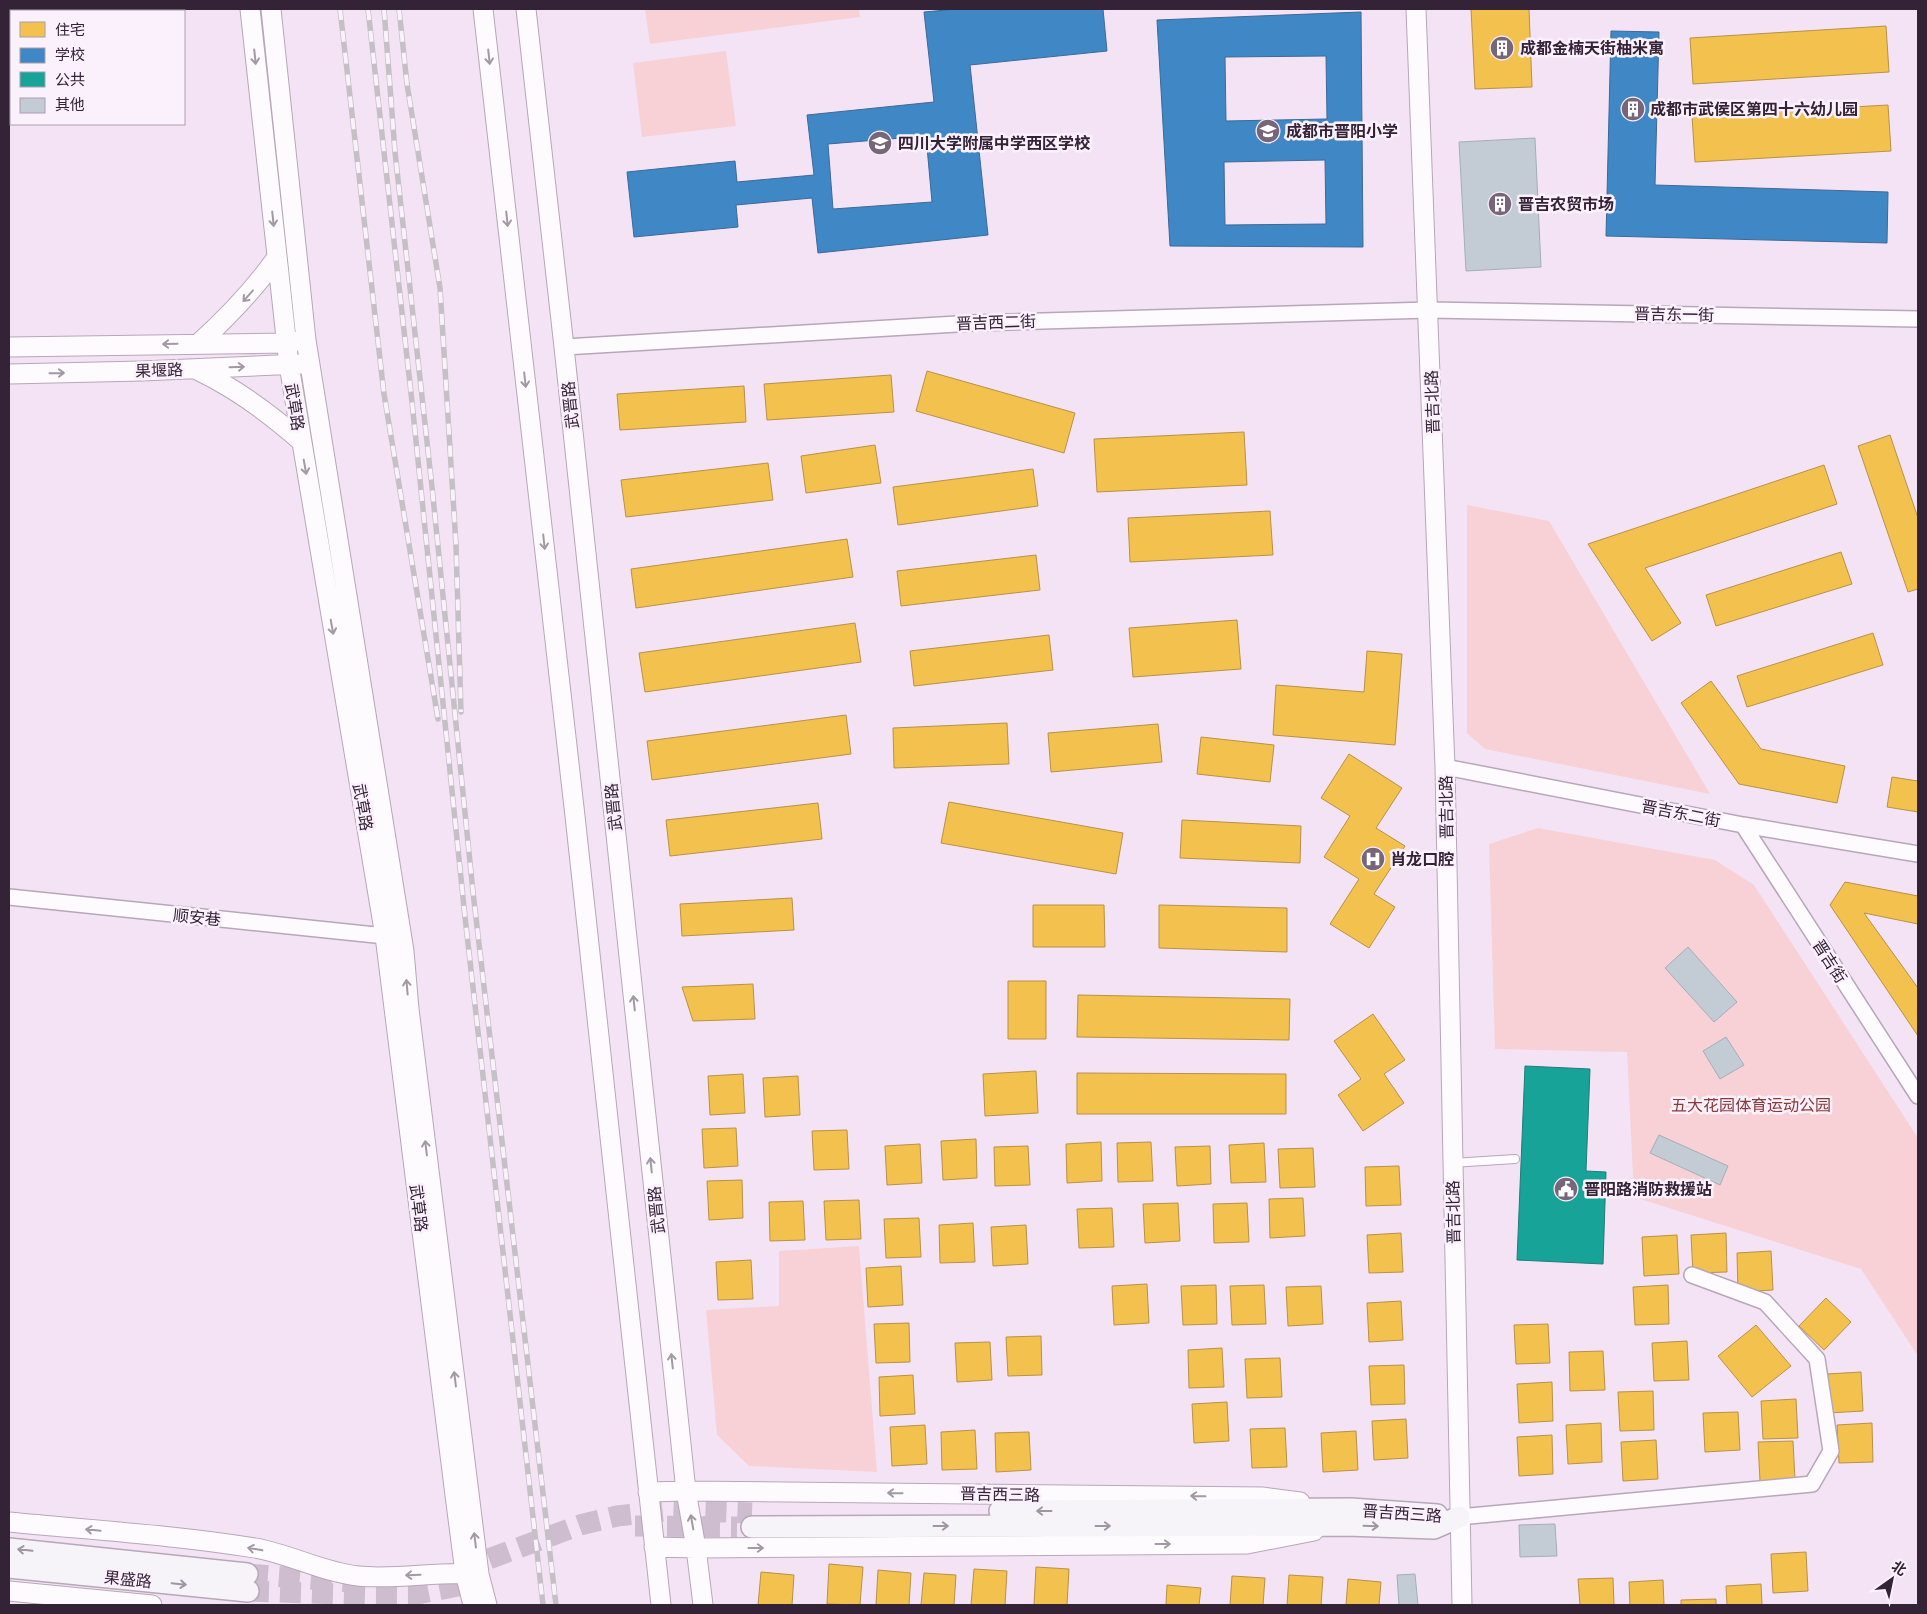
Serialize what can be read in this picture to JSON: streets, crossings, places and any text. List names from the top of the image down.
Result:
{
  "streets": {
    "main road": ["晋吉西三路", "果盛路"],
    "street": [
      "晋吉东一街",
      "晋吉西二街",
      "果堰路",
      "晋吉北路",
      "武晋路",
      "武草路",
      "晋吉东二街",
      "顺安巷",
      "晋吉街"
    ]
  },
  "crossings": [
    ["晋吉东一街", "晋吉西二街"],
    ["晋吉东一街", "晋吉北路"],
    ["晋吉西二街", "晋吉北路"],
    ["晋吉西二街", "武晋路"],
    ["果堰路", "武草路"],
    ["晋吉北路", "晋吉东二街"],
    ["晋吉北路", "晋吉西三路"],
    ["武晋路", "晋吉西三路"],
    ["武草路", "顺安巷"],
    ["晋吉东二街", "晋吉街"]
  ],
  "parks": ["五大花园体育运动公园"],
  "places": {
    "building": ["成都金楠天街柚米寓", "成都市武侯区第四十六幼儿园", "晋吉农贸市场"],
    "school or university": ["成都市晋阳小学", "四川大学附属中学西区学校"],
    "hospital": ["肖龙口腔"],
    "public building": ["晋阳路消防救援站"]
  },
  "legend": [
    "住宅",
    "学校",
    "公共",
    "其他"
  ],
  "north": "top right"
}
